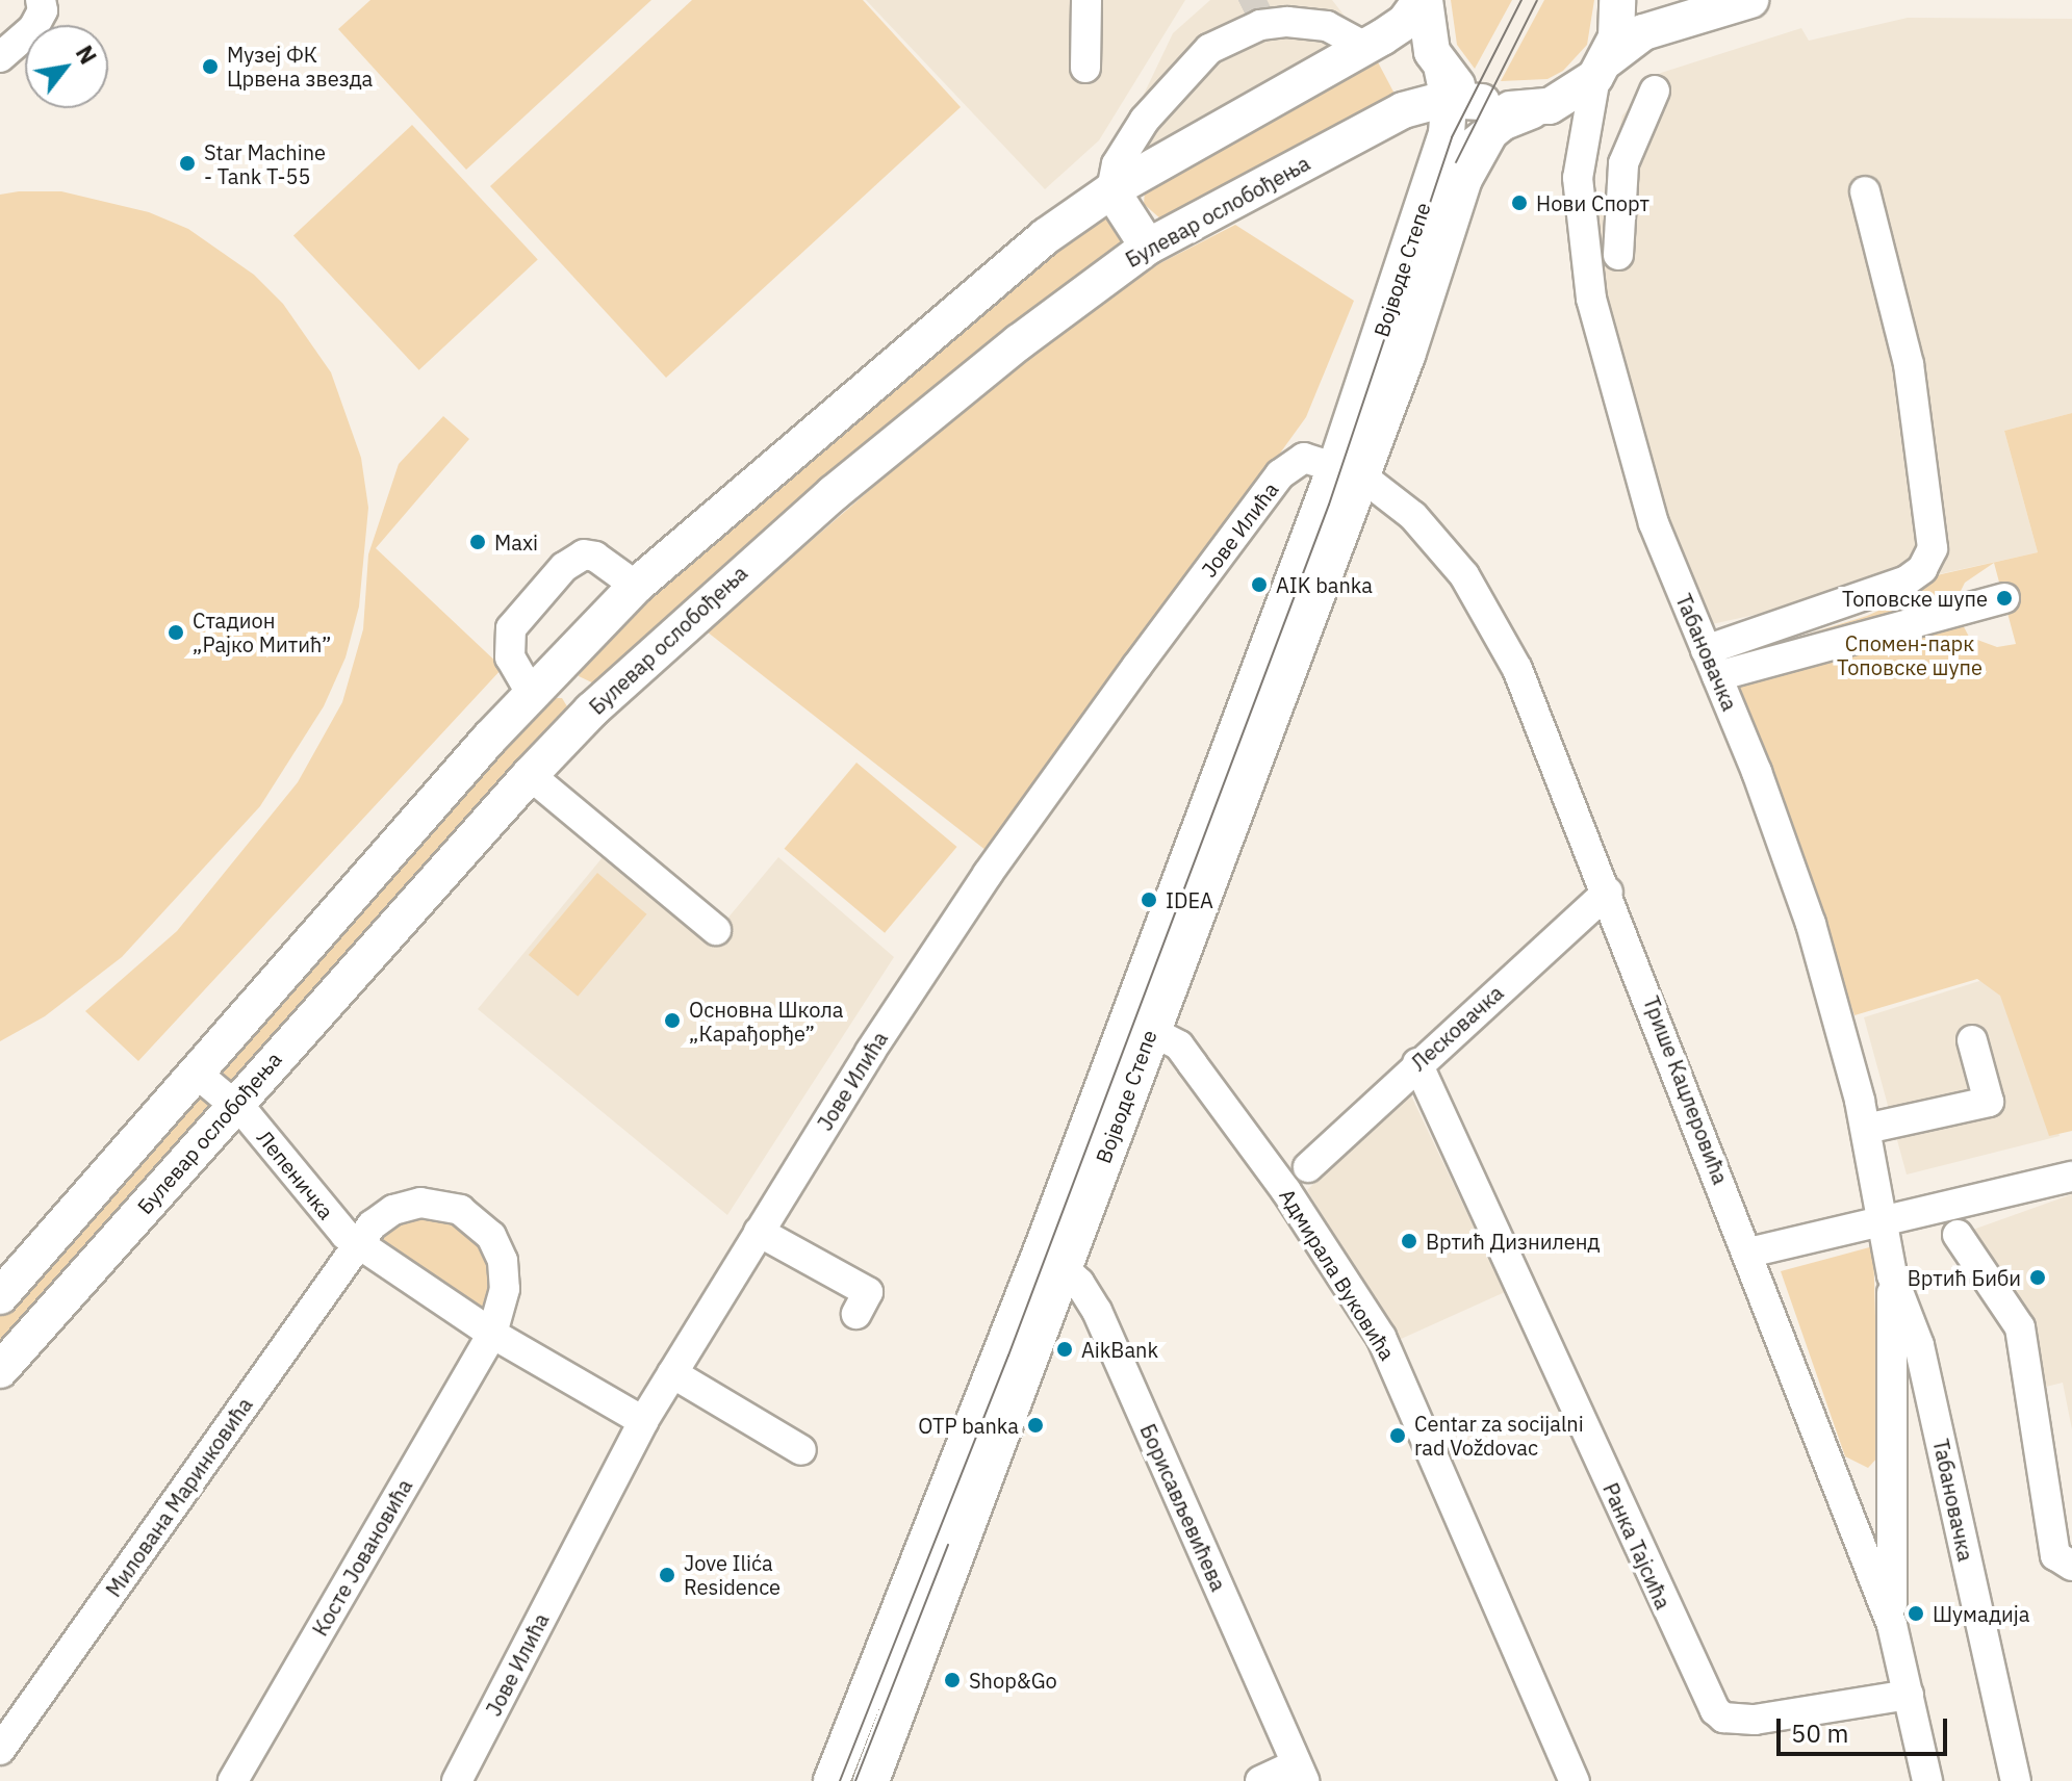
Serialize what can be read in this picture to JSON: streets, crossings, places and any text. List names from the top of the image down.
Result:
{
  "streets": {
    "main road": ["Булевар ослобођења", "Војводе Степе"],
    "street": [
      "Јове Илића",
      "Табановачка",
      "Лесковачка",
      "Трише Кацлеровића",
      "Лепеничка",
      "Адмирала Вуковића",
      "Милована Маринковића",
      "Борисављевићева",
      "Ранка Тајсића",
      "Косте Јовановића"
    ]
  },
  "crossings": [
    ["Булевар ослобођења", "Војводе Степе"],
    ["Булевар ослобођења", "Табановачка"],
    ["Булевар ослобођења", "Лепеничка"],
    ["Војводе Степе", "Јове Илића"],
    ["Војводе Степе", "Трише Кацлеровића"],
    ["Војводе Степе", "Адмирала Вуковића"],
    ["Војводе Степе", "Борисављевићева"],
    ["Јове Илића", "Трише Кацлеровића"],
    ["Јове Илића", "Лепеничка"],
    ["Лесковачка", "Трише Кацлеровића"],
    ["Лесковачка", "Ранка Тајсића"],
    ["Трише Кацлеровића", "Ранка Тајсића"],
    ["Лепеничка", "Милована Маринковића"],
    ["Лепеничка", "Косте Јовановића"]
  ],
  "parks": ["Спомен-парк Топовске шупе"],
  "places": [
    "Музеј ФК Црвена звезда",
    "Star Machine - Tank T-55",
    "Нови Спорт",
    "Maxi",
    "AIK banka",
    "Топовске шупе",
    "Стадион „Рајко Митић”",
    "IDEA",
    "Основна Школа „Карађорђе”",
    "Вртић Дизниленд",
    "Вртић Биби",
    "AikBank",
    "OTP banka",
    "Centar za socijalni rad Voždovac",
    "Jove Ilića Residence",
    "Шумадија",
    "Shop&Go"
  ],
  "scale_bar": "50 m",
  "north": "top right"
}
